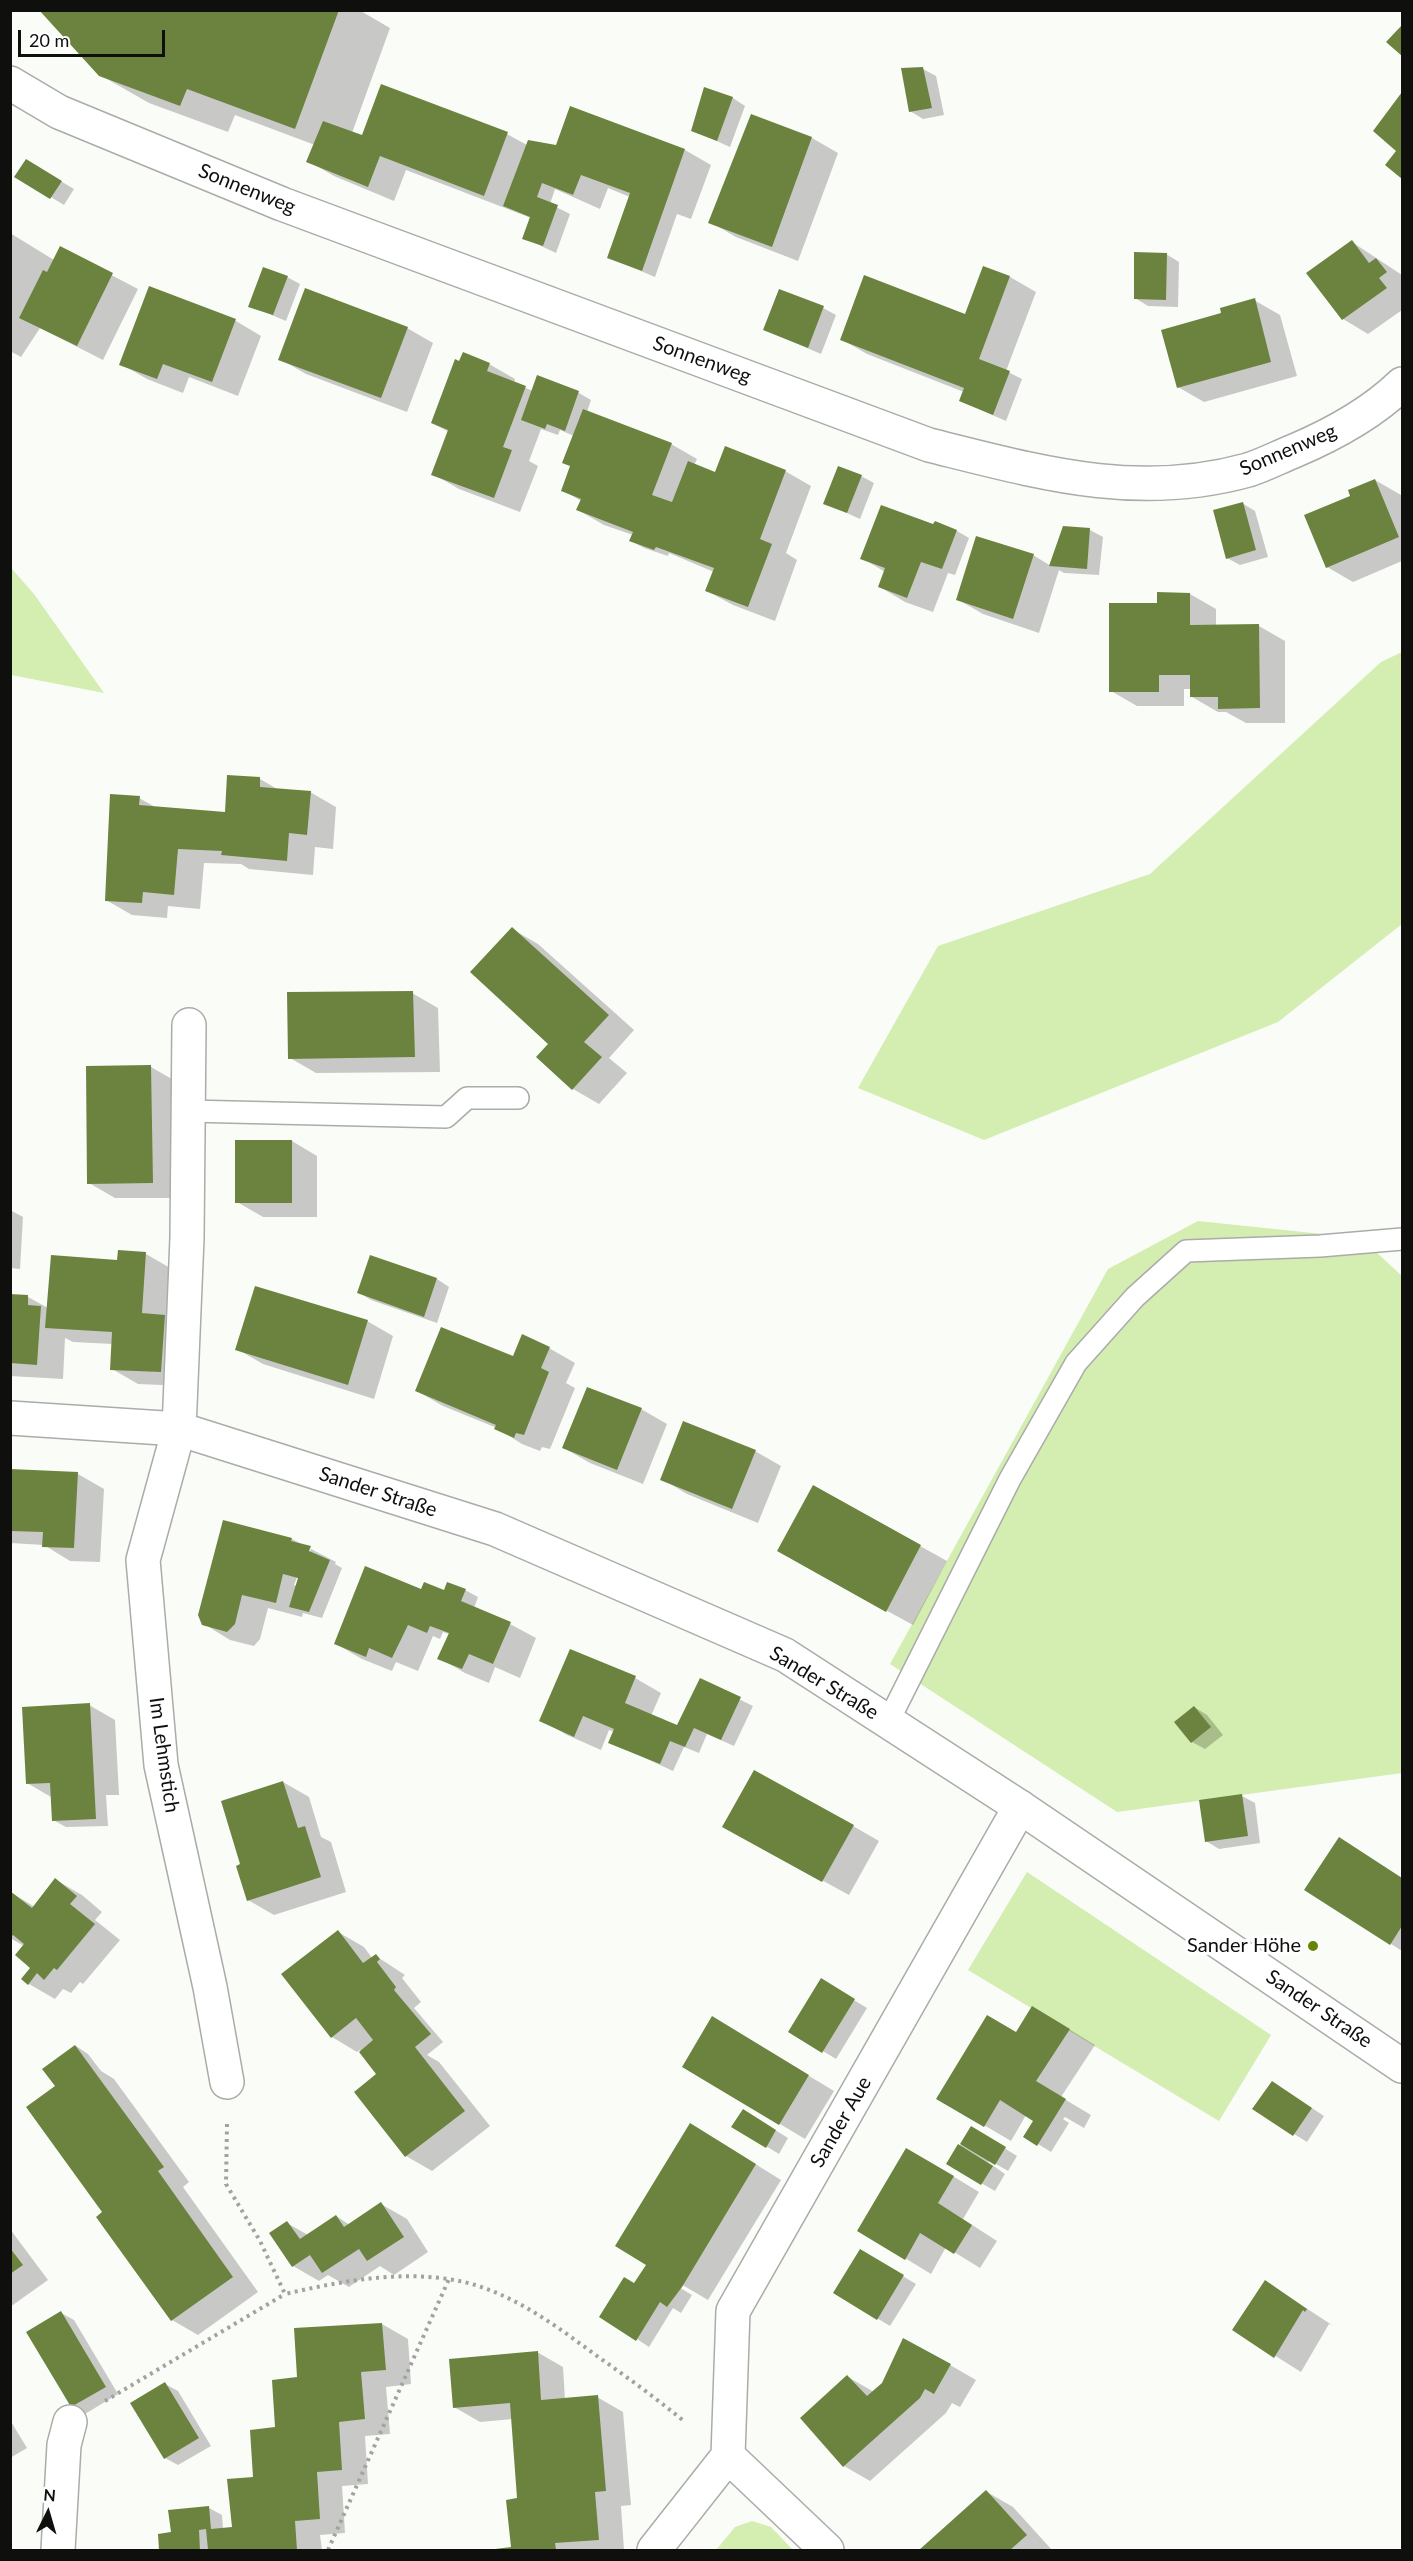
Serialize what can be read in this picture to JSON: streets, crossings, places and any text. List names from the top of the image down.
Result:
{
  "streets": {
    "street": [
      "Sonnenweg",
      "Sander Straße",
      "Im Lehmstich",
      "Sander Aue"
    ]
  },
  "crossings": [
    ["Sander Straße", "Im Lehmstich"],
    ["Sander Straße", "Sander Aue"]
  ],
  "places": ["Sander Höhe"],
  "scale_bar": "20 m",
  "north": "top"
}
